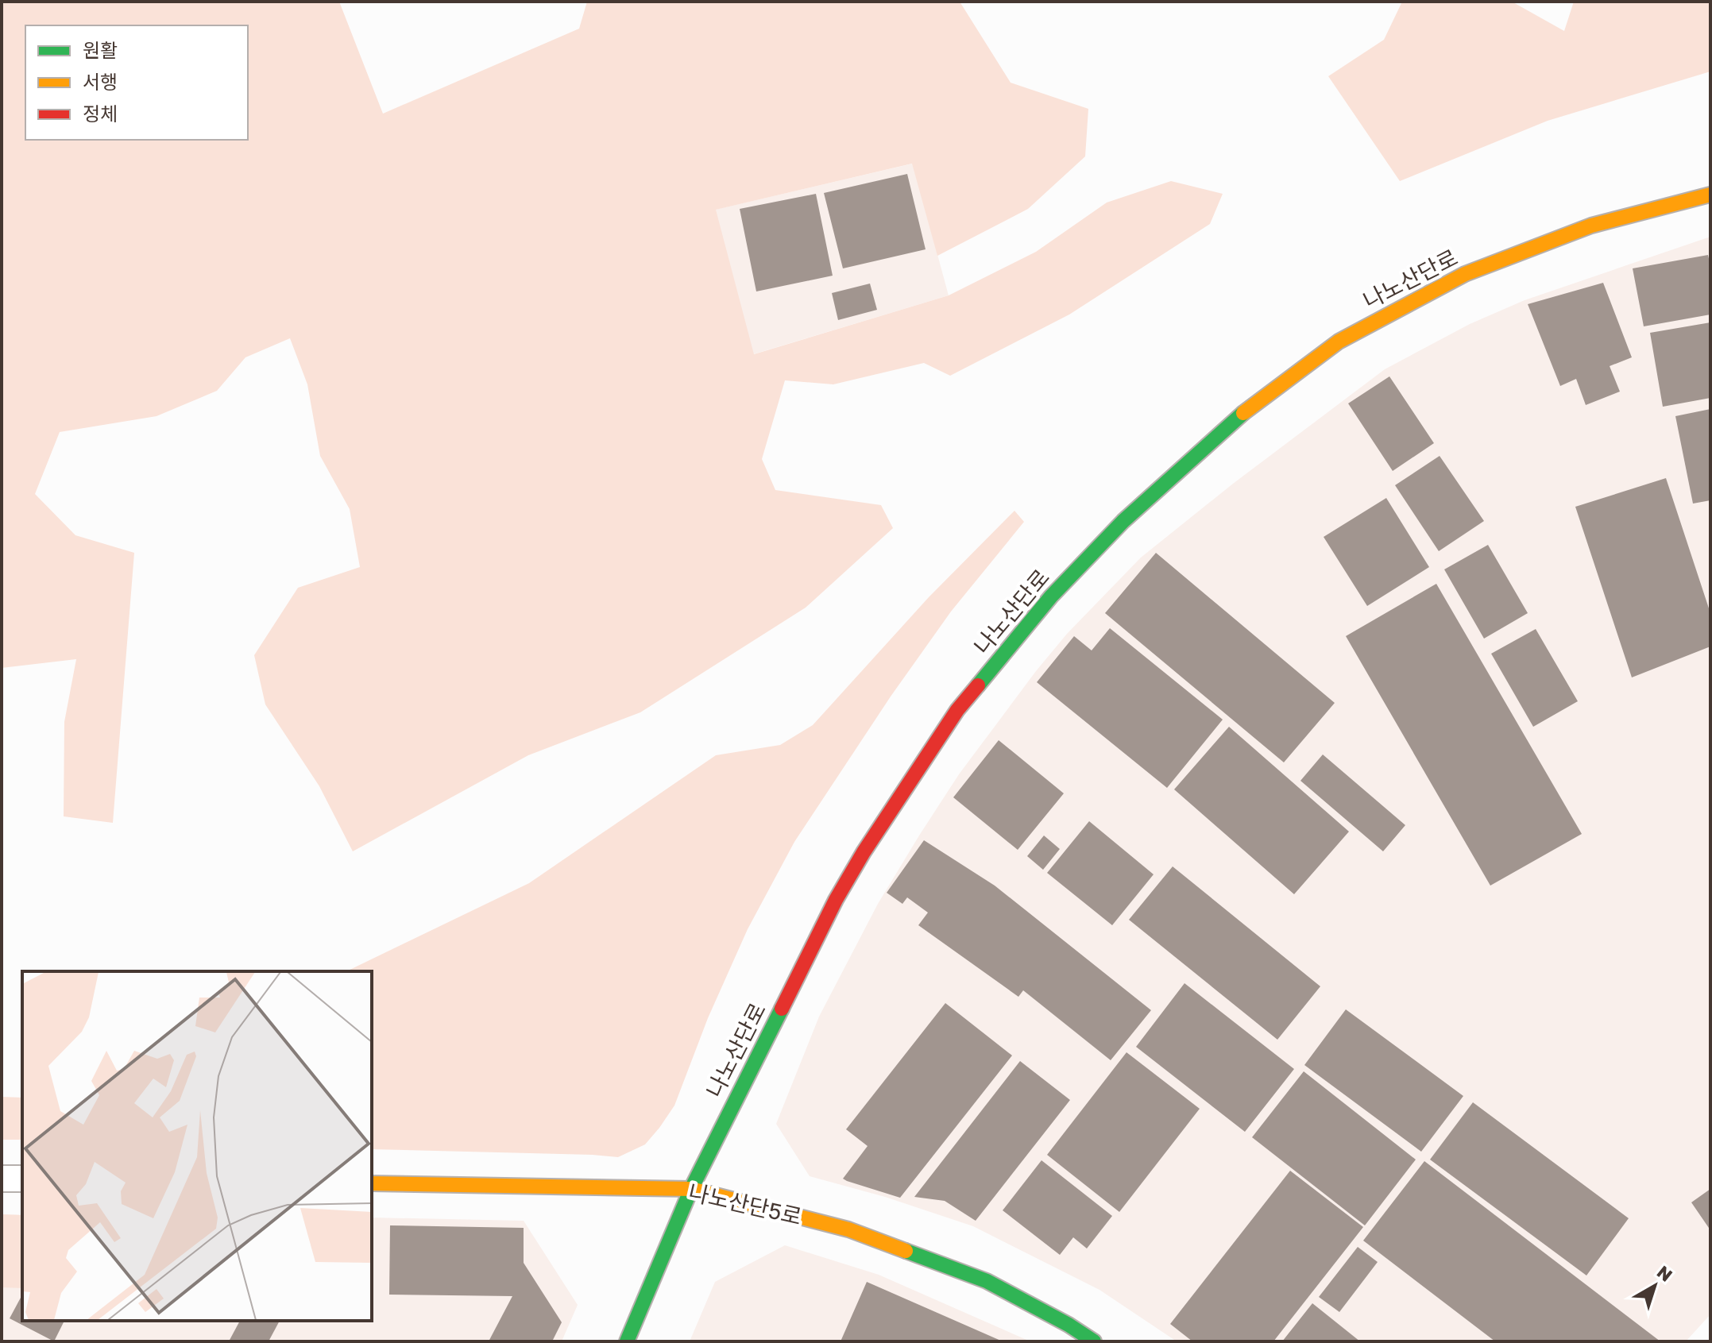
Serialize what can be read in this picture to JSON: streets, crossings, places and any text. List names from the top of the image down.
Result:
{
  "streets": {
    "street": ["나노산단로", "나노산단5로"]
  },
  "crossings": [
    ["나노산단로", "나노산단5로"]
  ],
  "legend": ["원활", "서행", "정체"],
  "north": "top right"
}
